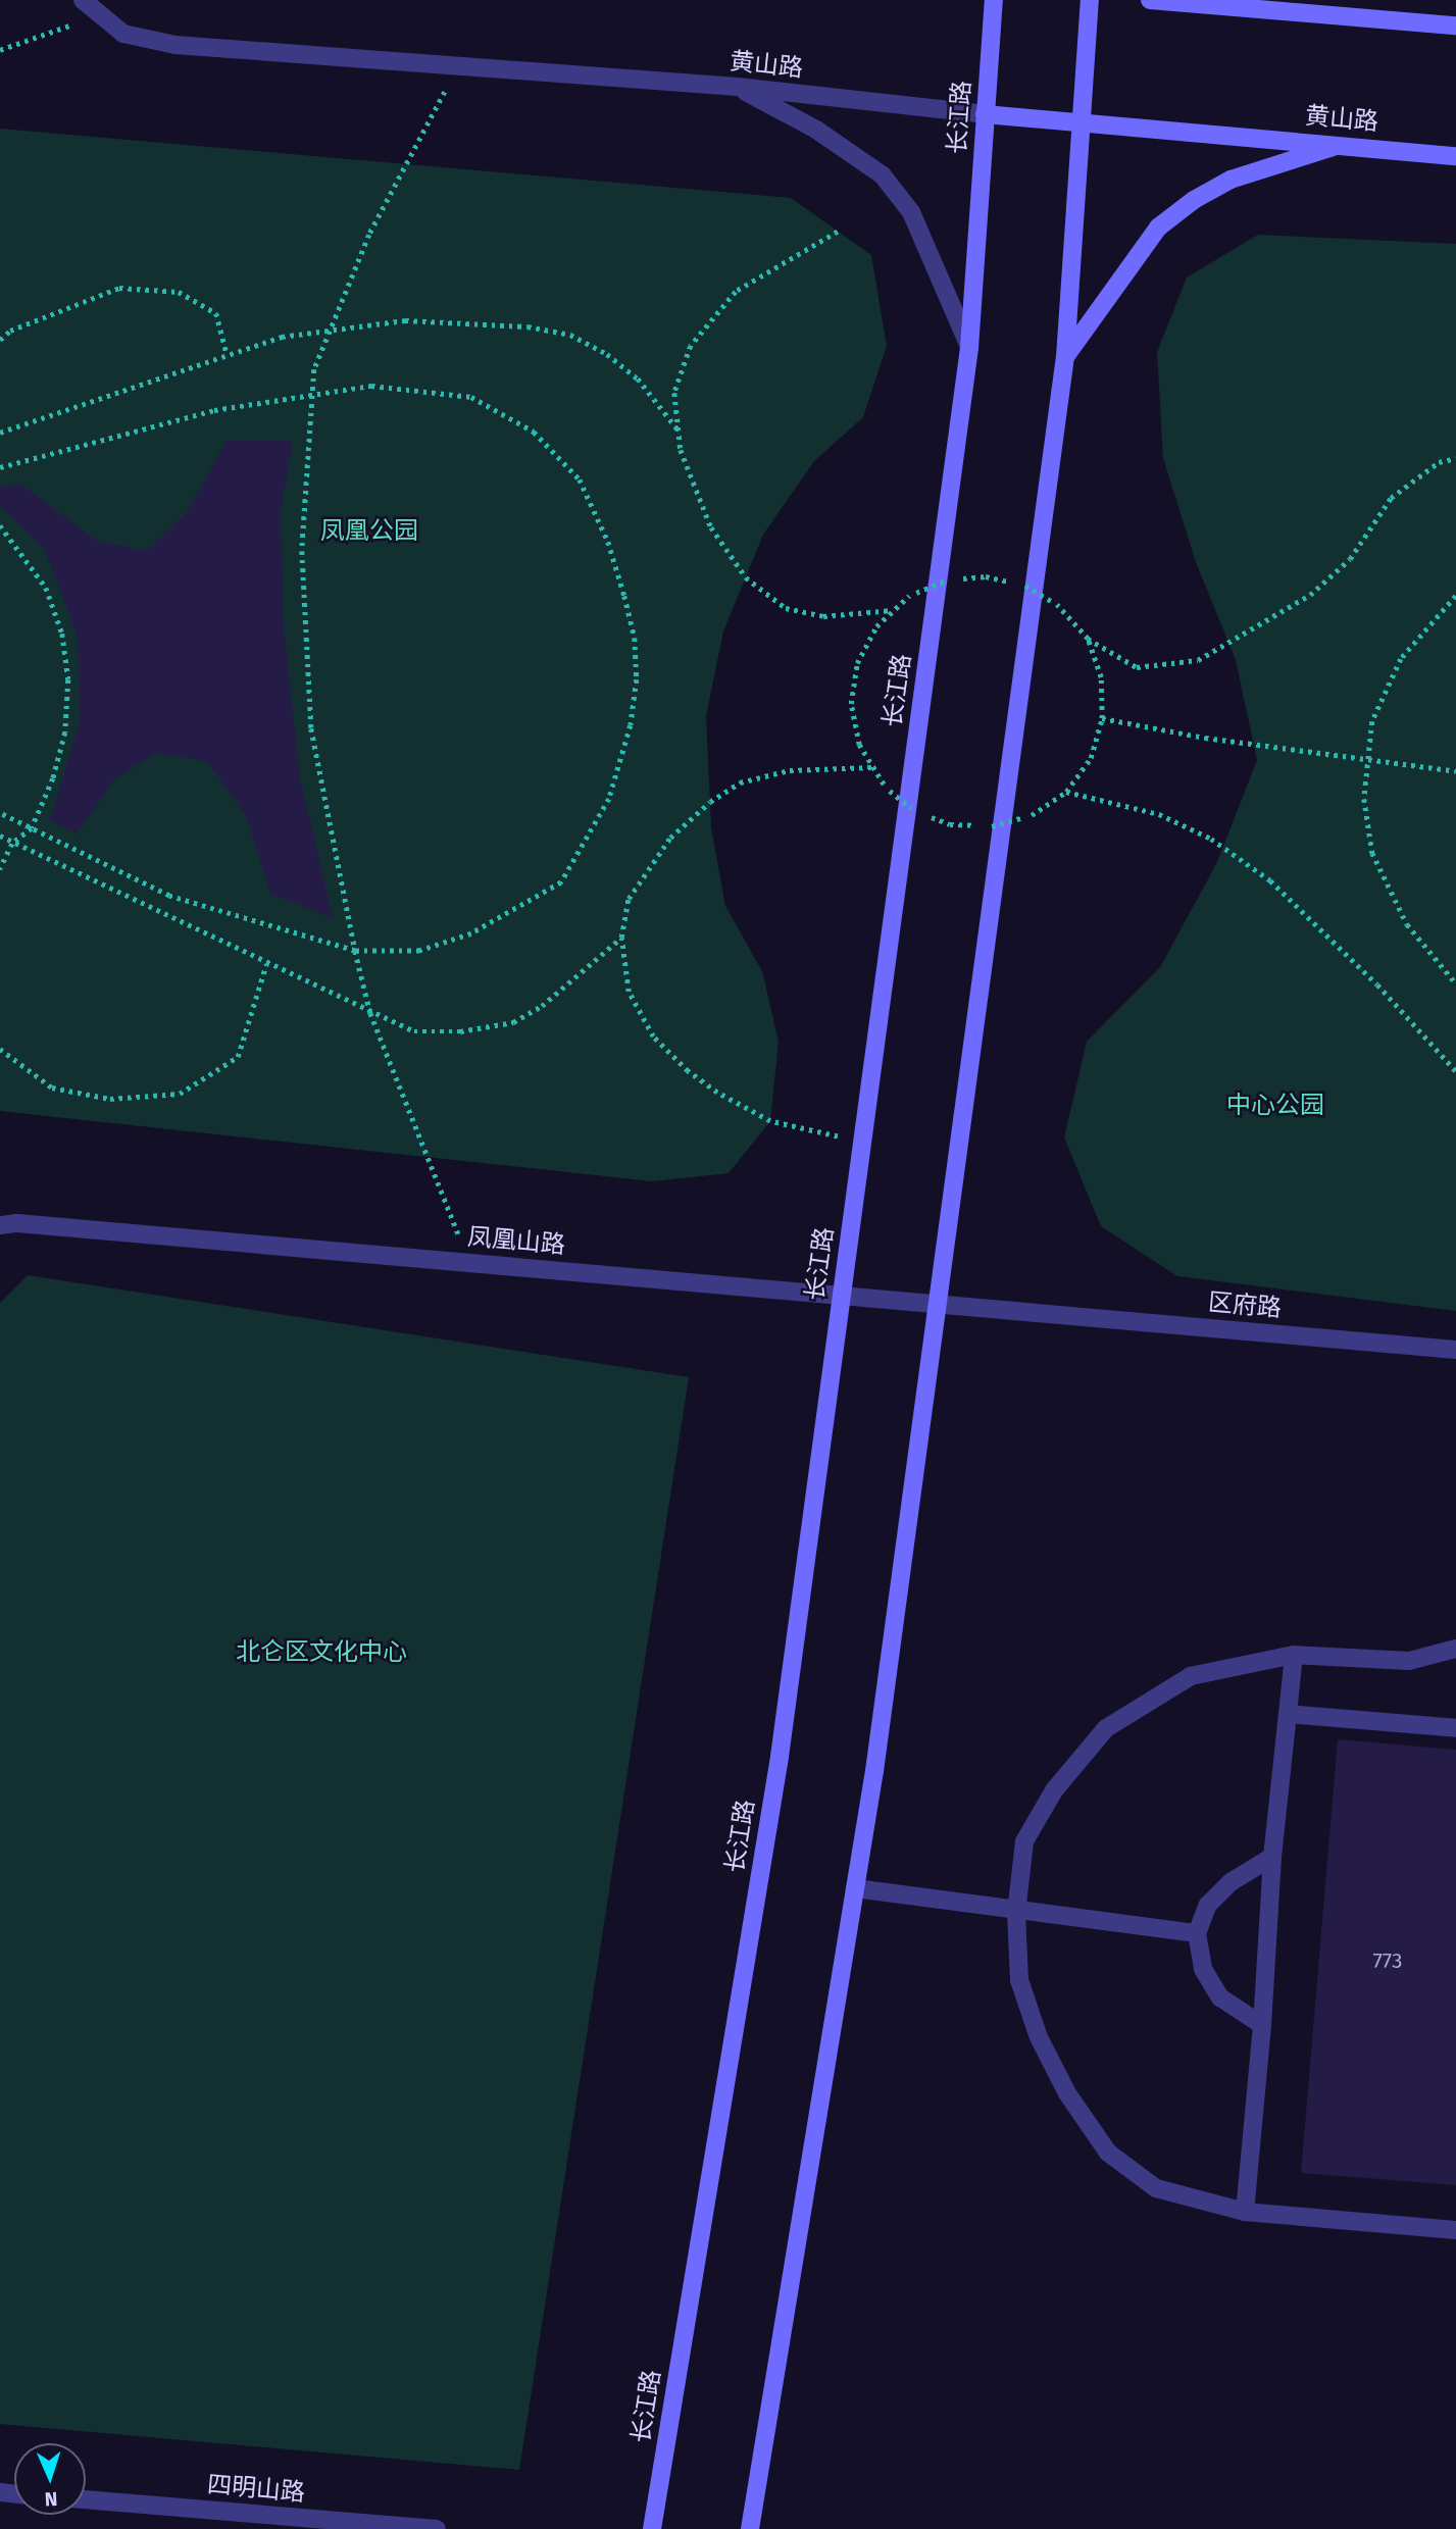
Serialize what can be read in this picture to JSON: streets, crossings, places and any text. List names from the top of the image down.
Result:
{
  "streets": {
    "main road": ["黄山路", "长江路"],
    "street": ["凤凰山路", "区府路", "四明山路"]
  },
  "crossings": [
    ["黄山路", "长江路"],
    ["长江路", "凤凰山路"],
    ["凤凰山路", "区府路"]
  ],
  "parks": ["凤凰公园", "中心公园", "北仑区文化中心"],
  "house_numbers": ["773"],
  "north": "bottom"
}
